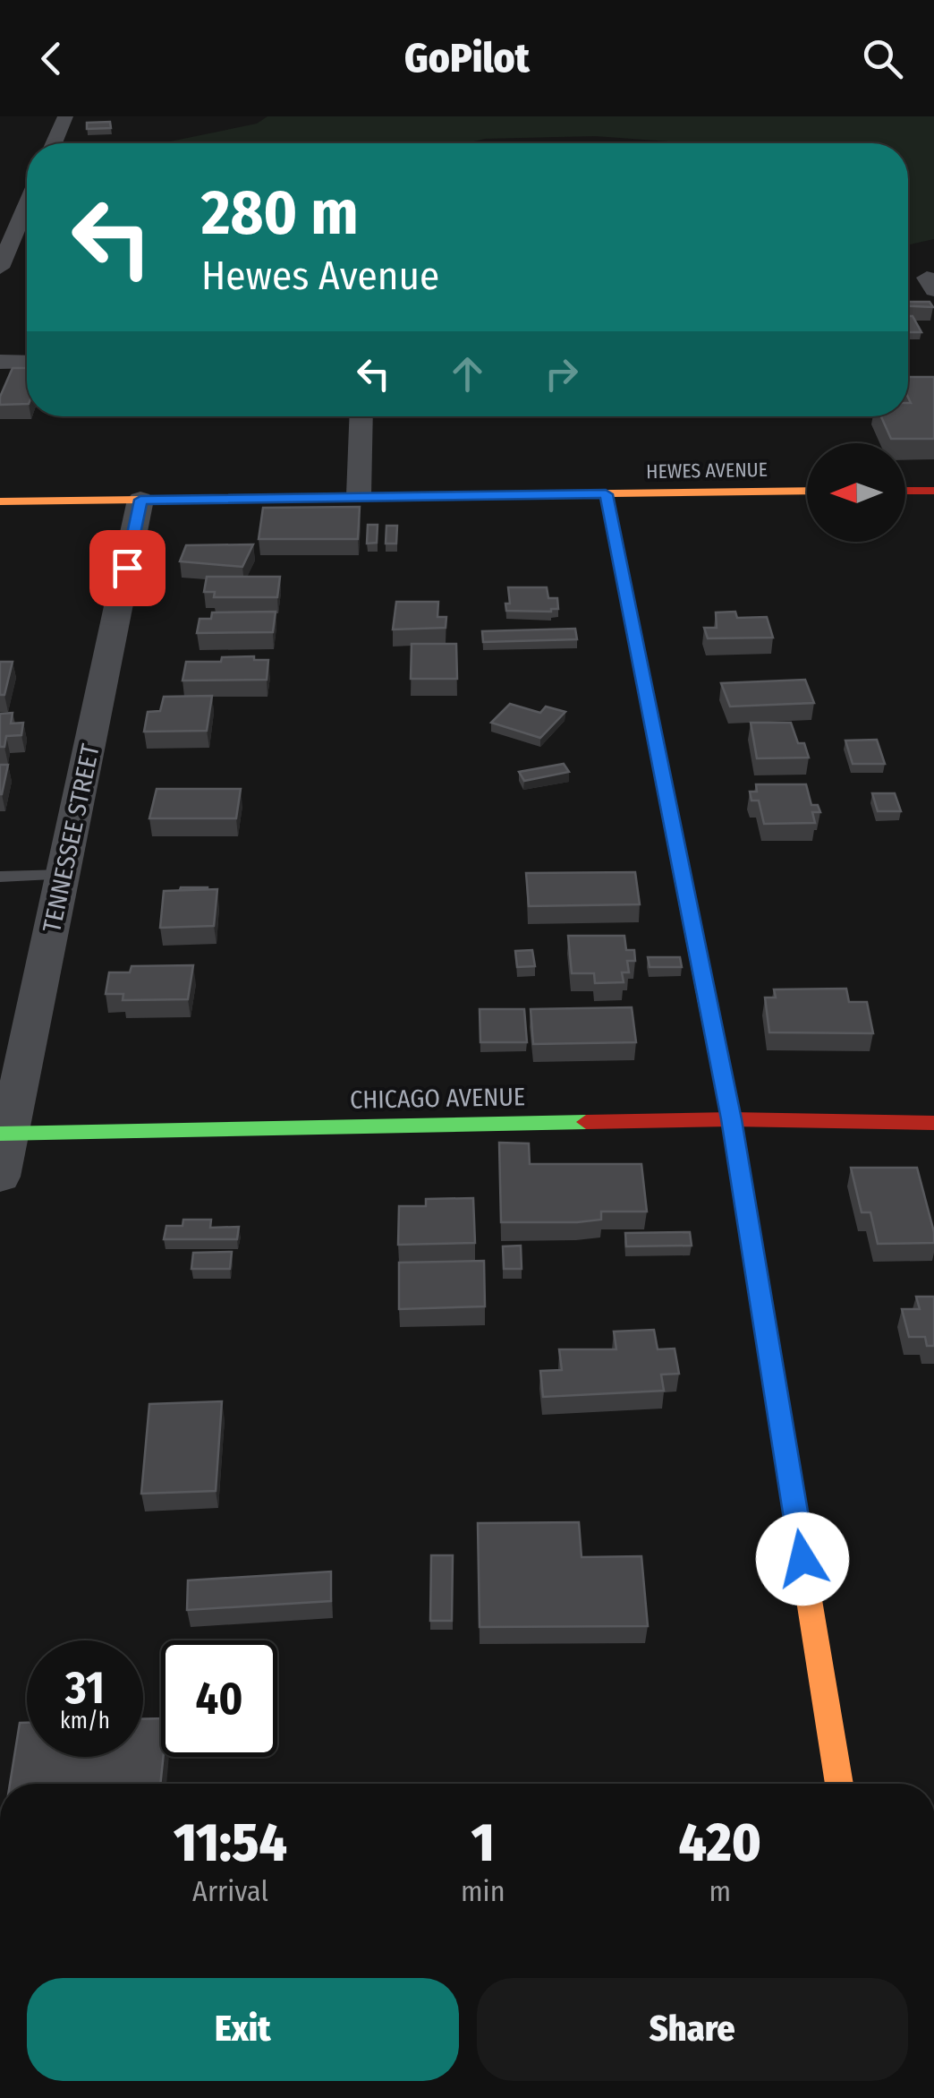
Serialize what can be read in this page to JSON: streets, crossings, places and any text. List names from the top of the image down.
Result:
{
  "streets": {
    "street": ["HEWES AVENUE", "TENNESSEE STREET", "CHICAGO AVENUE"]
  },
  "crossings": [
    ["HEWES AVENUE", "TENNESSEE STREET"],
    ["TENNESSEE STREET", "CHICAGO AVENUE"]
  ],
  "north": "left",
  "page": {
    "header": "GoPilot",
    "turn": ["280 m", "Hewes Avenue"],
    "speed": "31 km/h",
    "limit": "40",
    "eta": [
      "11:54",
      "Arrival",
      "1",
      "min",
      "420",
      "m"
    ],
    "buttons": ["Exit", "Share"]
  }
}
